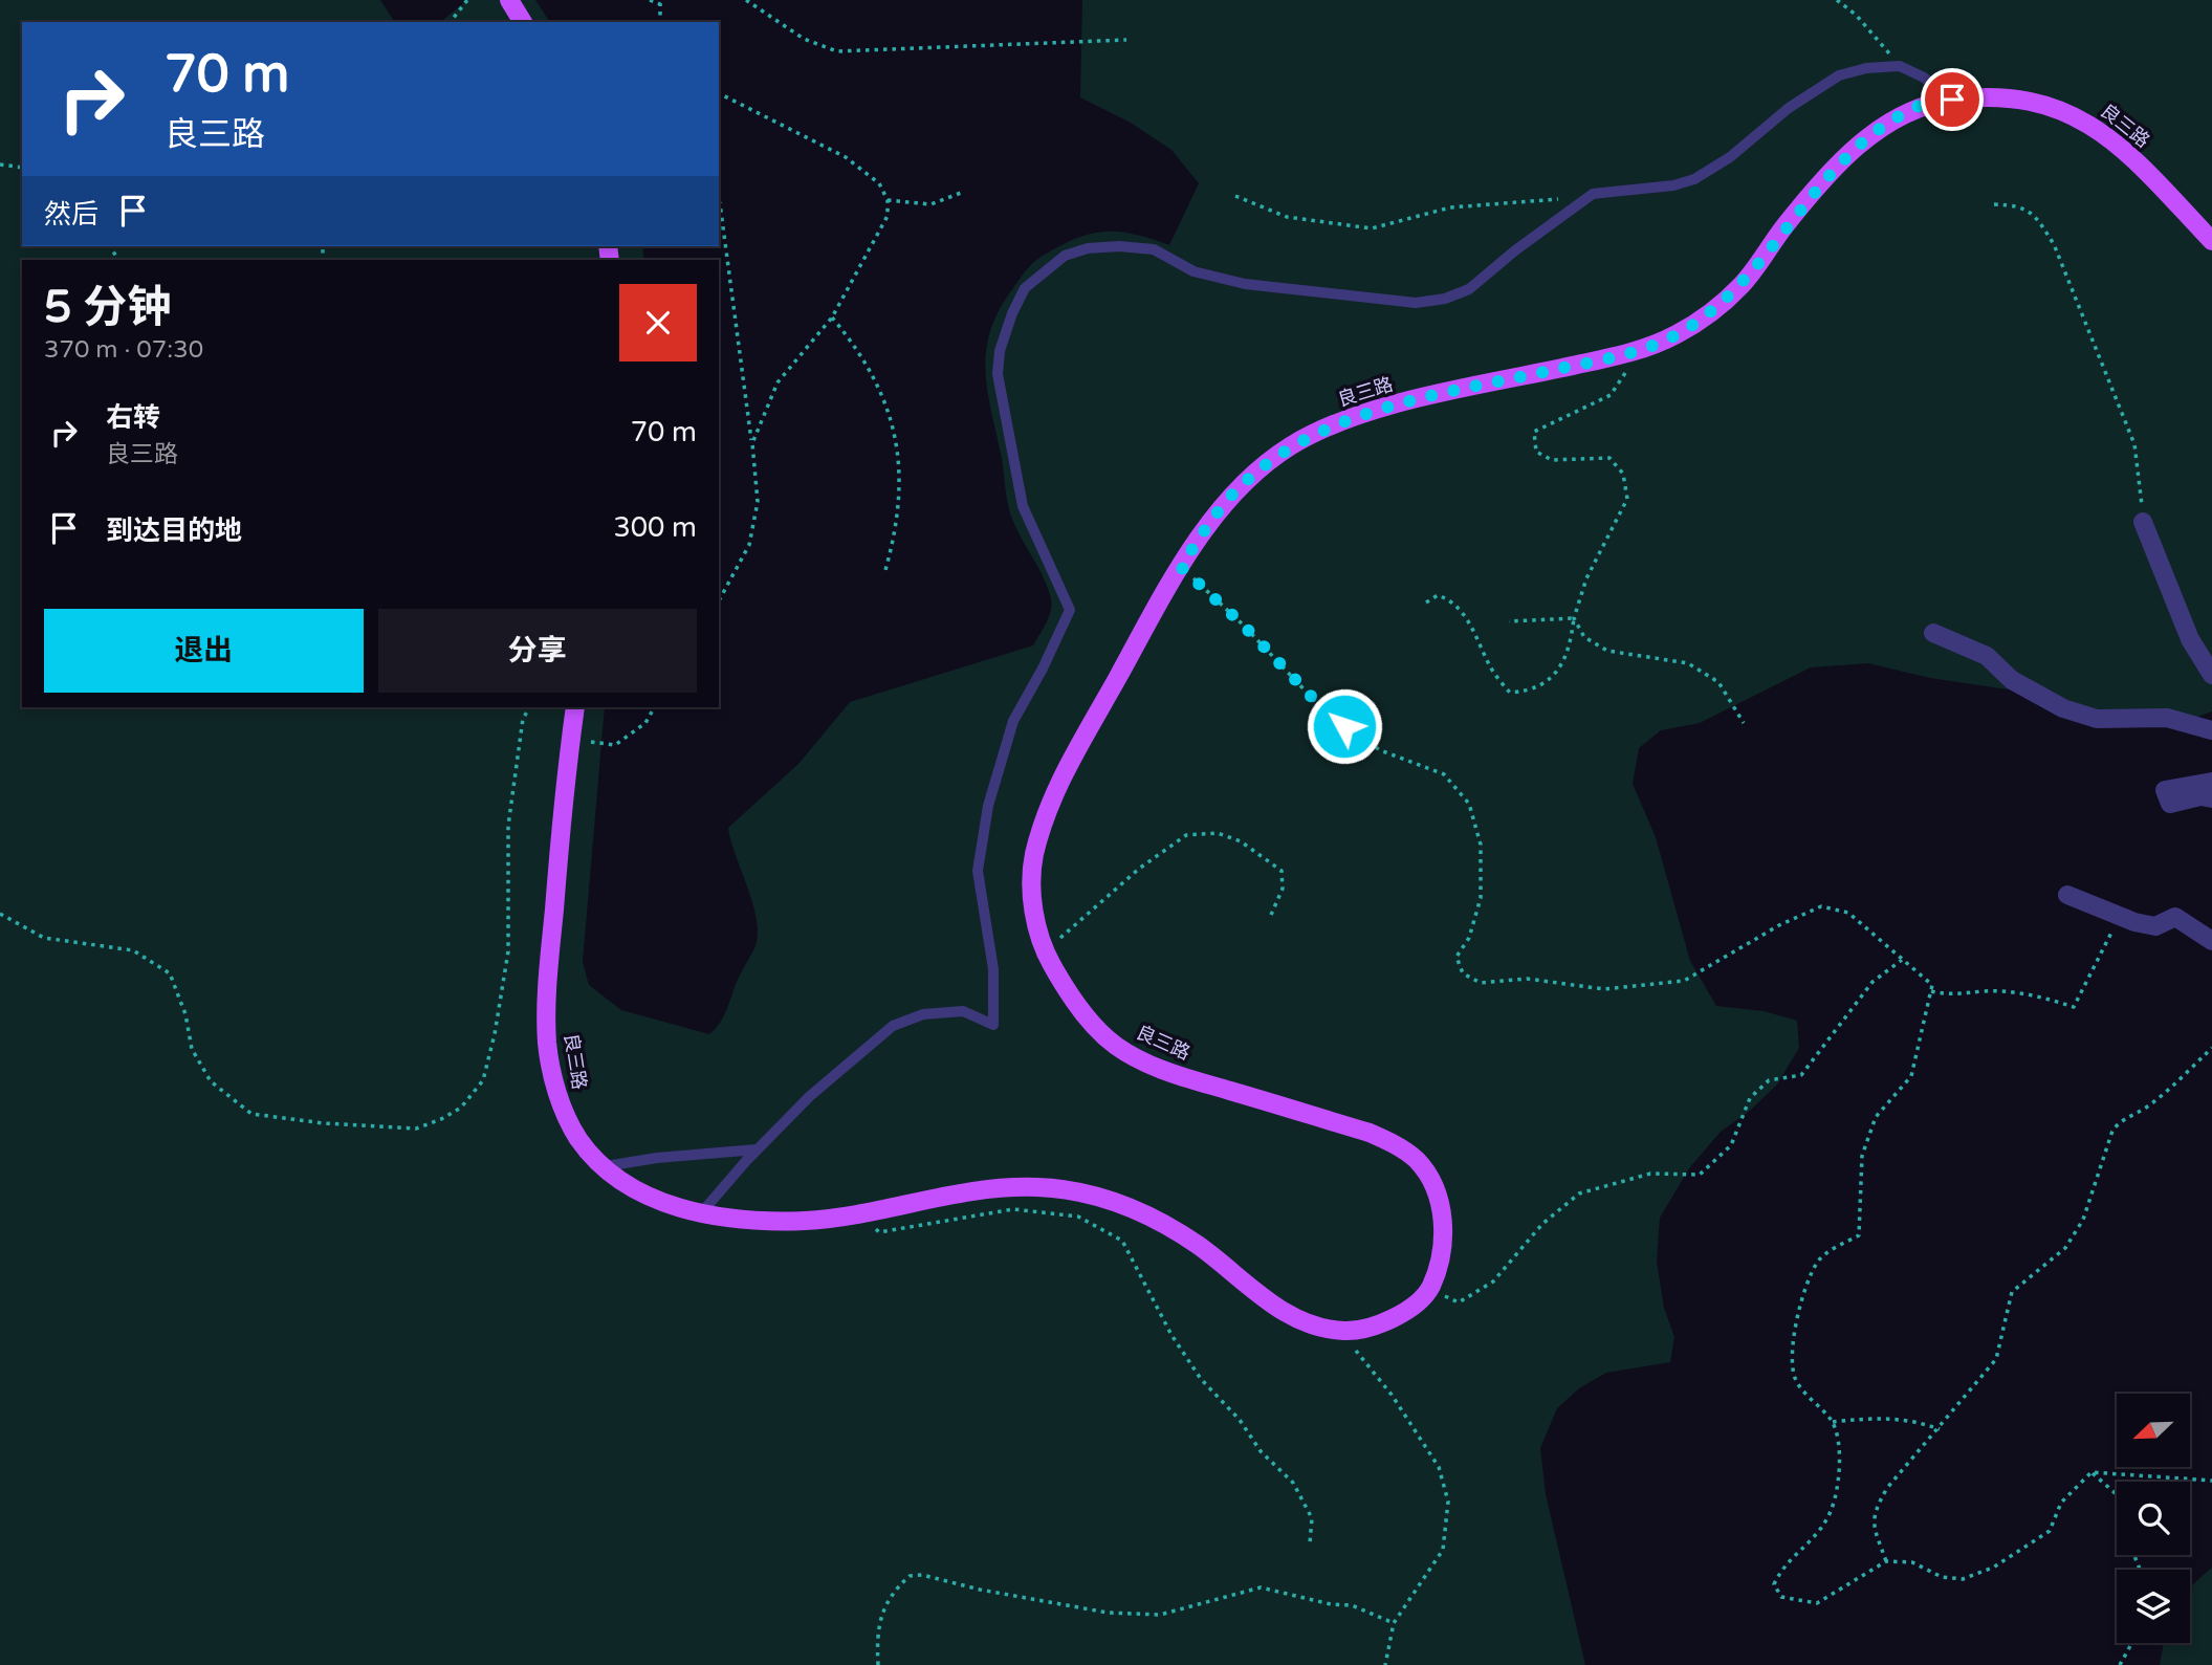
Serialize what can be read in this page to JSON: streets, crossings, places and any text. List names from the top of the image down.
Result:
{
  "streets": {
    "main road": ["良三路"]
  },
  "north": "bottom left",
  "page": {
    "turn": ["70 m", "良三路"],
    "then": "然后",
    "heading": ["5 分钟", "370 m · 07:30"],
    "list": [
      {
        "name": "右转",
        "note": "良三路",
        "value": "70 m"
      },
      {
        "name": "到达目的地",
        "value": "300 m"
      }
    ],
    "buttons": ["退出", "分享"]
  }
}
